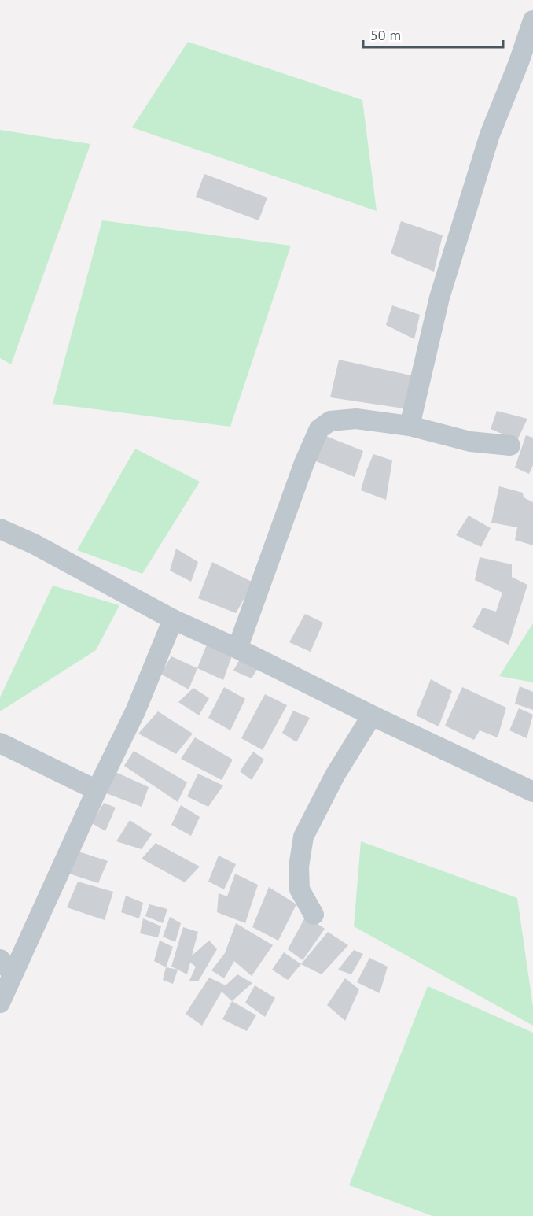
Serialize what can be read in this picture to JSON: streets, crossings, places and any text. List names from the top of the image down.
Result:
{
  "scale_bar": "50 m"
}
